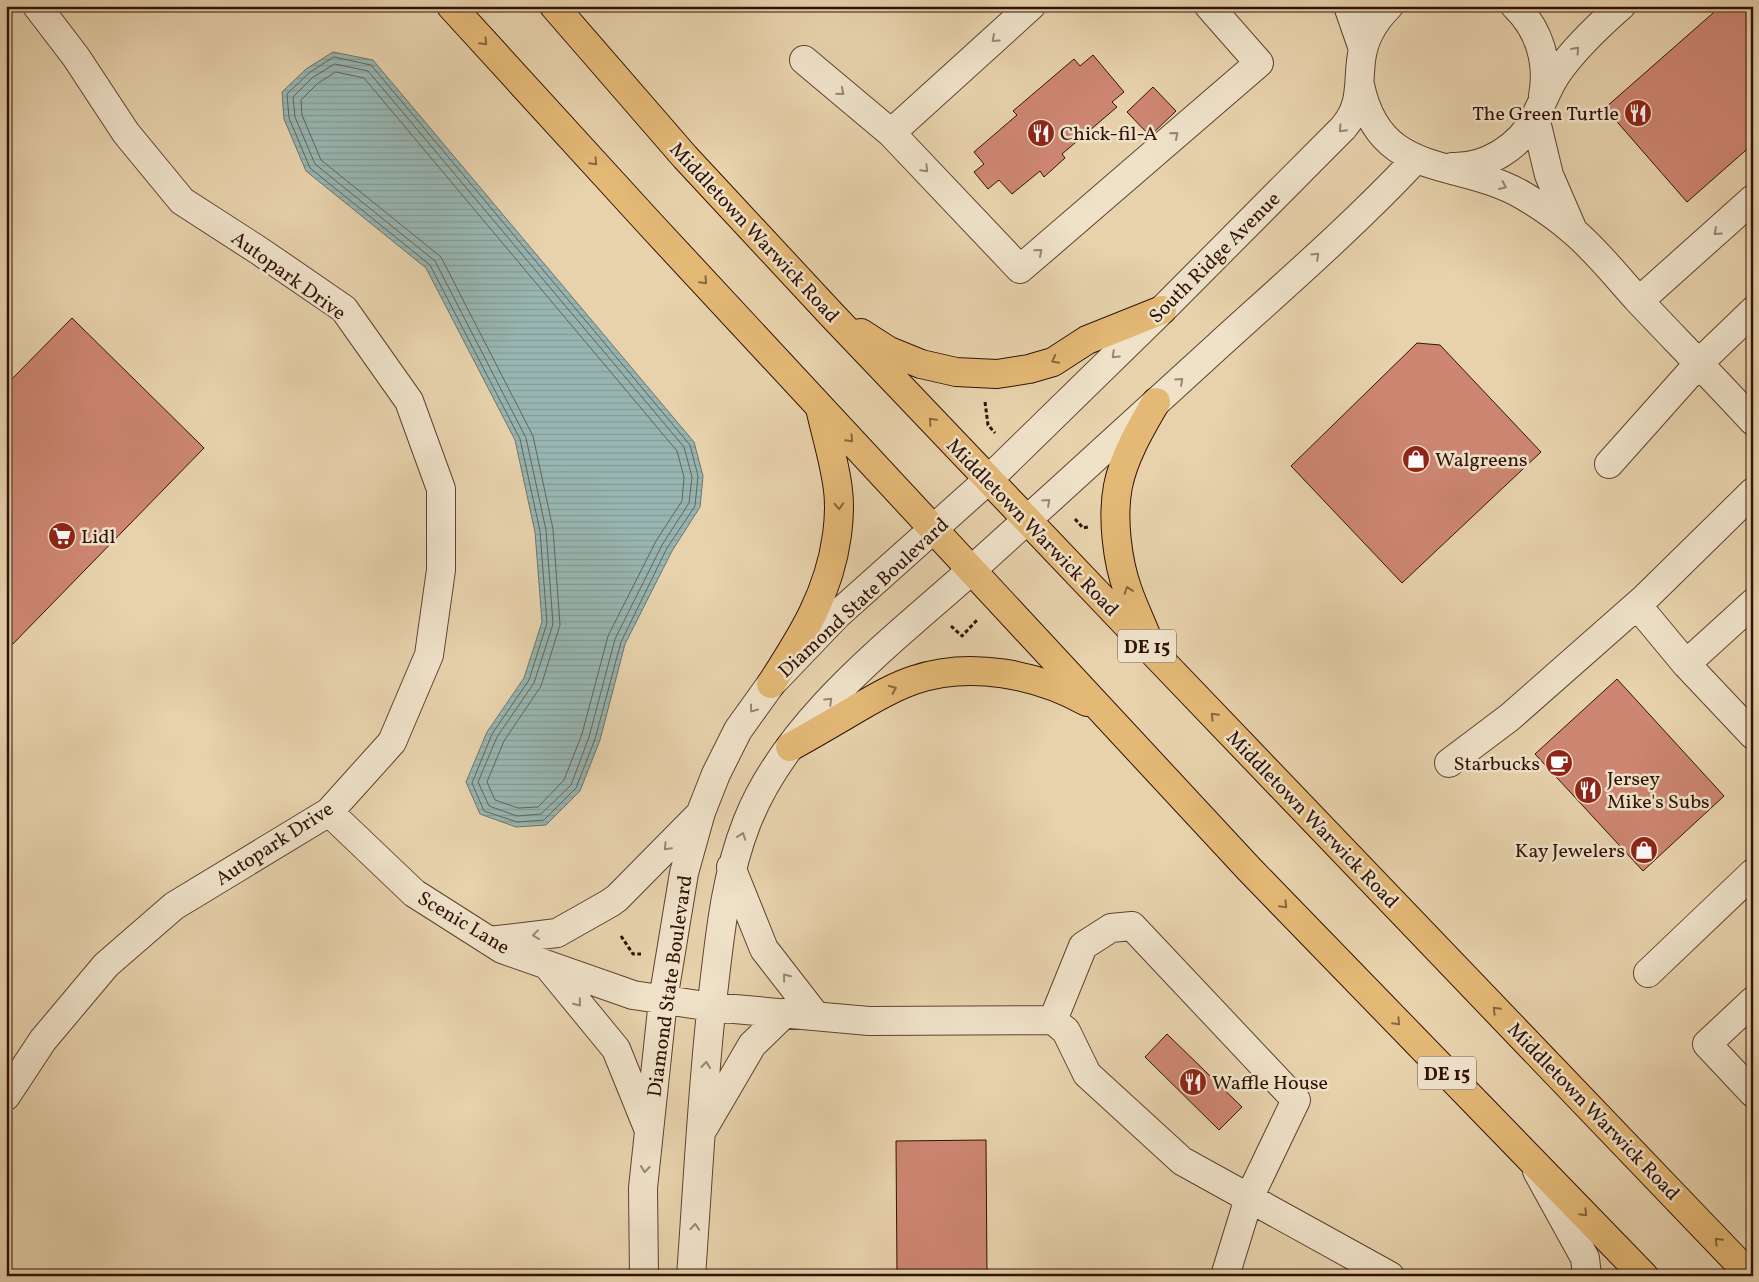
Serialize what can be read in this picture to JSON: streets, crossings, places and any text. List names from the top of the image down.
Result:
{
  "streets": {
    "main road": ["Middletown Warwick Road", "DE 15"],
    "street": [
      "South Ridge Avenue",
      "Autopark Drive",
      "Diamond State Boulevard",
      "Scenic Lane"
    ]
  },
  "crossings": [
    ["Middletown Warwick Road", "South Ridge Avenue"],
    ["Middletown Warwick Road", "Diamond State Boulevard"],
    ["South Ridge Avenue", "Diamond State Boulevard"],
    ["Autopark Drive", "Scenic Lane"],
    ["Diamond State Boulevard", "DE 15"],
    ["Diamond State Boulevard", "Scenic Lane"]
  ],
  "places": {
    "restaurant": [
      "The Green Turtle",
      "Chick-fil-A",
      "Jersey Mike's Subs",
      "Waffle House"
    ],
    "shop": ["Walgreens", "Kay Jewelers"],
    "supermarket": ["Lidl"],
    "cafe": ["Starbucks"]
  }
}
